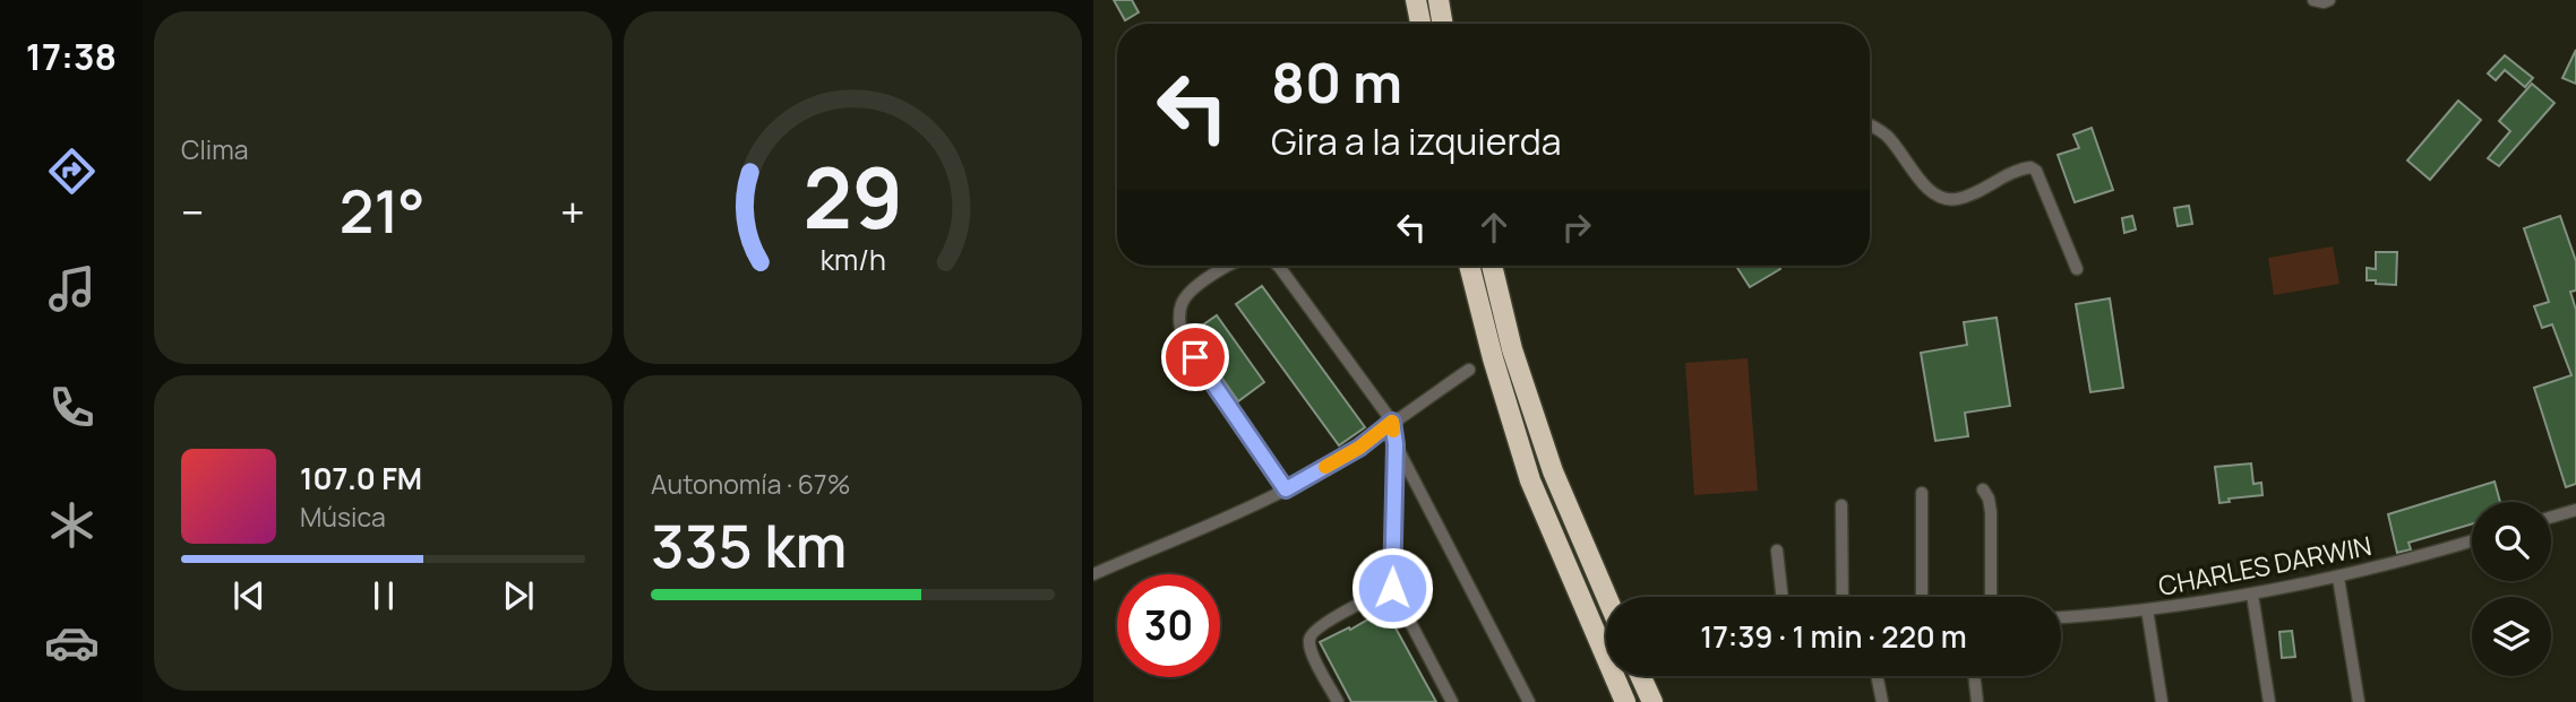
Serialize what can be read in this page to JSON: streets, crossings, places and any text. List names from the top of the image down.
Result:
{
  "streets": {
    "street": ["CHARLES DARWIN"]
  },
  "page": {
    "tabs": "17:38",
    "tile": [
      "Clima",
      ["Autonomía · 67%", "335 km"]
    ],
    "turn": ["80 m", "Gira a la izquierda"],
    "heat": ["−", "21°", "+"],
    "song": ["107.0 FM", "Música"],
    "limit": "30",
    "trip": "17:39 · 1 min · 220 m",
    "gauge": ["29", "km/h"]
  }
}
